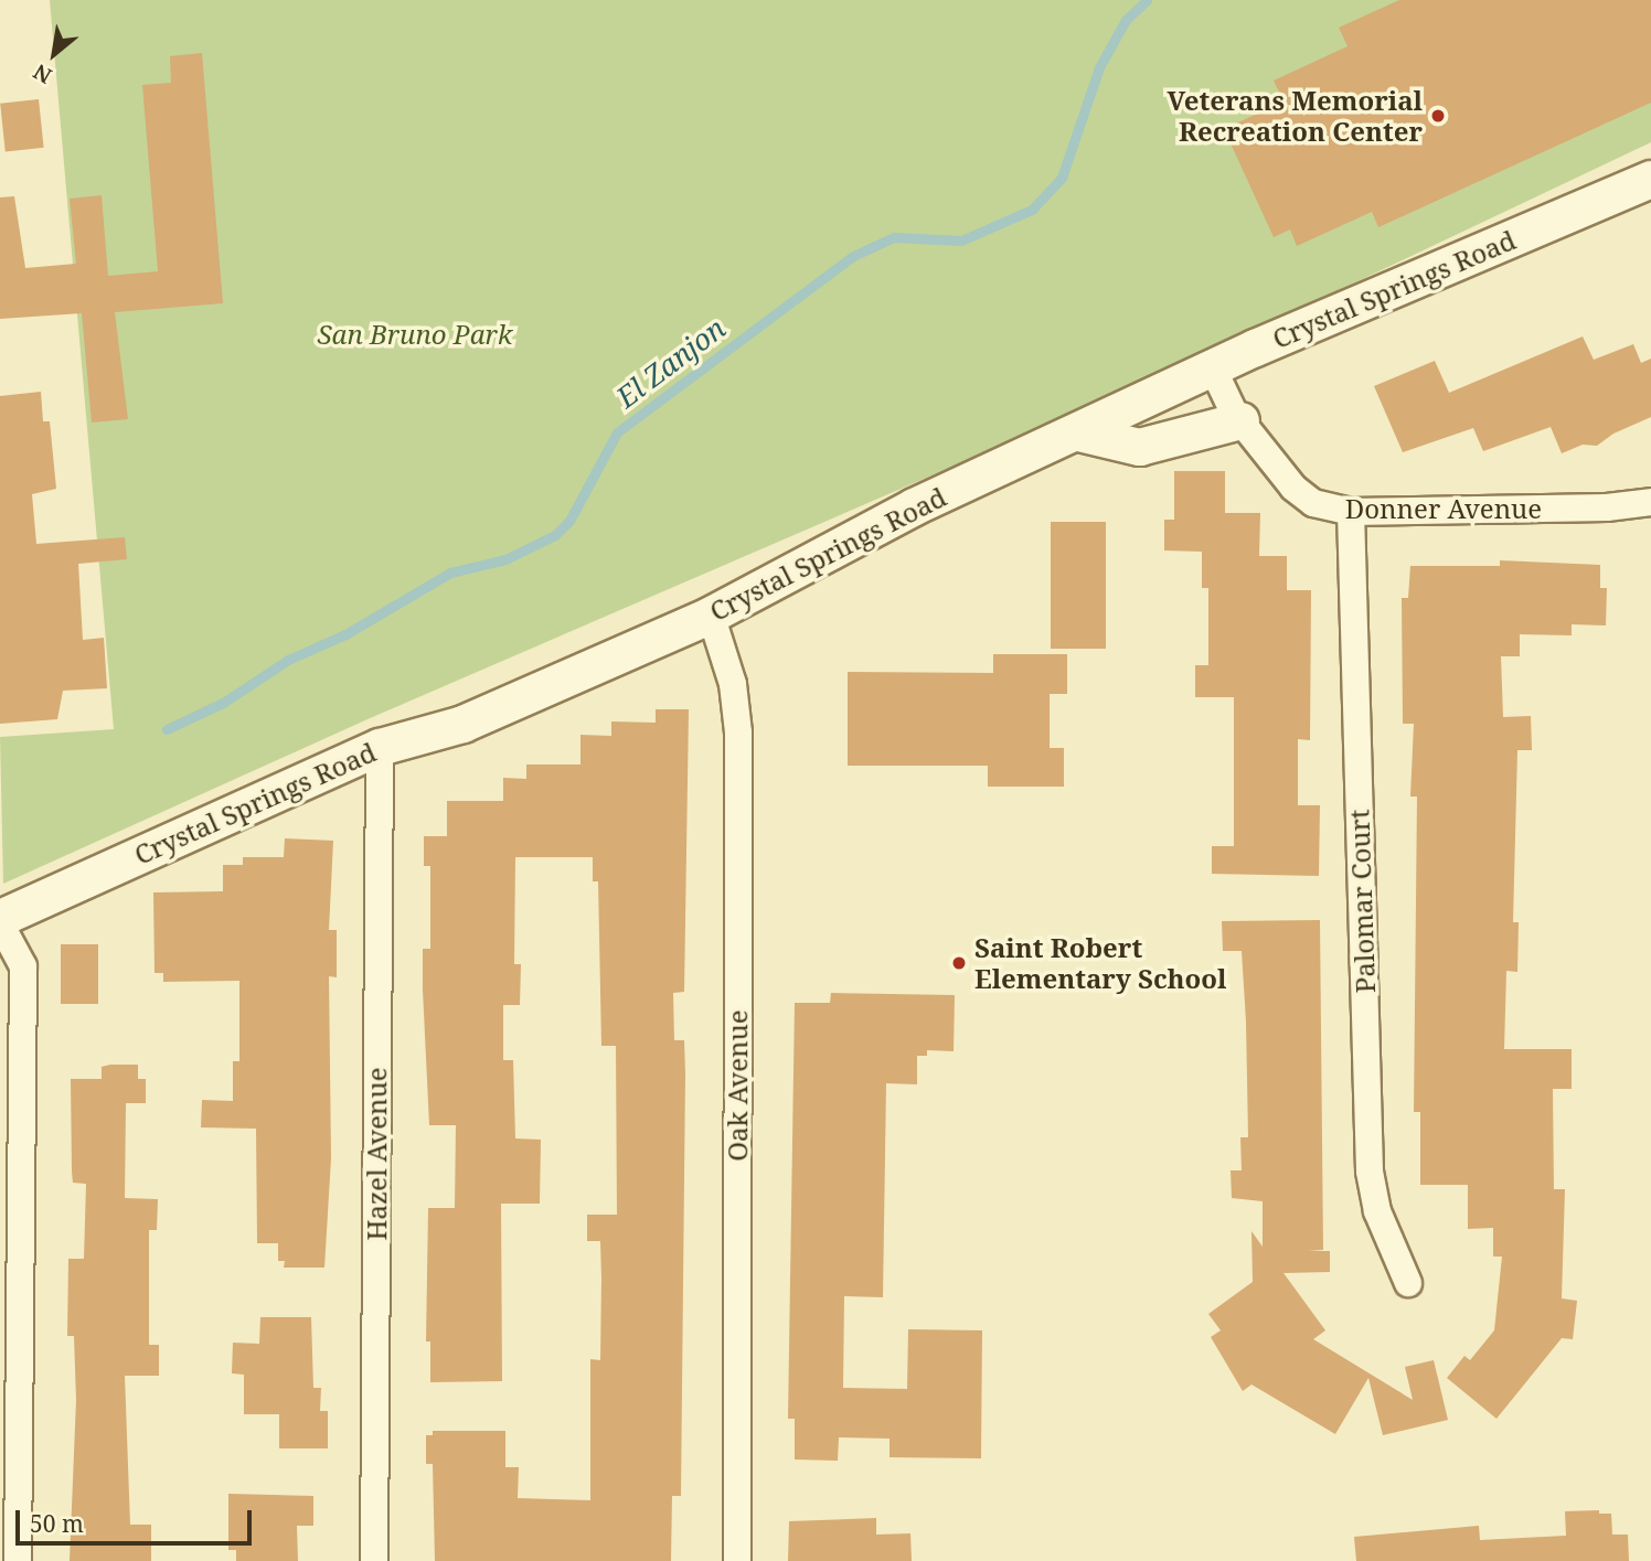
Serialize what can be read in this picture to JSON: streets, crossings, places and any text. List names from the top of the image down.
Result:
{
  "streets": {
    "main road": ["Crystal Springs Road"],
    "street": [
      "Donner Avenue",
      "Palomar Court",
      "Oak Avenue",
      "Hazel Avenue"
    ]
  },
  "crossings": [
    ["Crystal Springs Road", "Donner Avenue"],
    ["Crystal Springs Road", "Oak Avenue"],
    ["Crystal Springs Road", "Hazel Avenue"],
    ["Donner Avenue", "Palomar Court"]
  ],
  "water": ["El Zanjon"],
  "parks": ["San Bruno Park"],
  "places": ["Veterans Memorial Recreation Center", "Saint Robert Elementary School"],
  "scale_bar": "50 m",
  "north": "bottom left"
}
